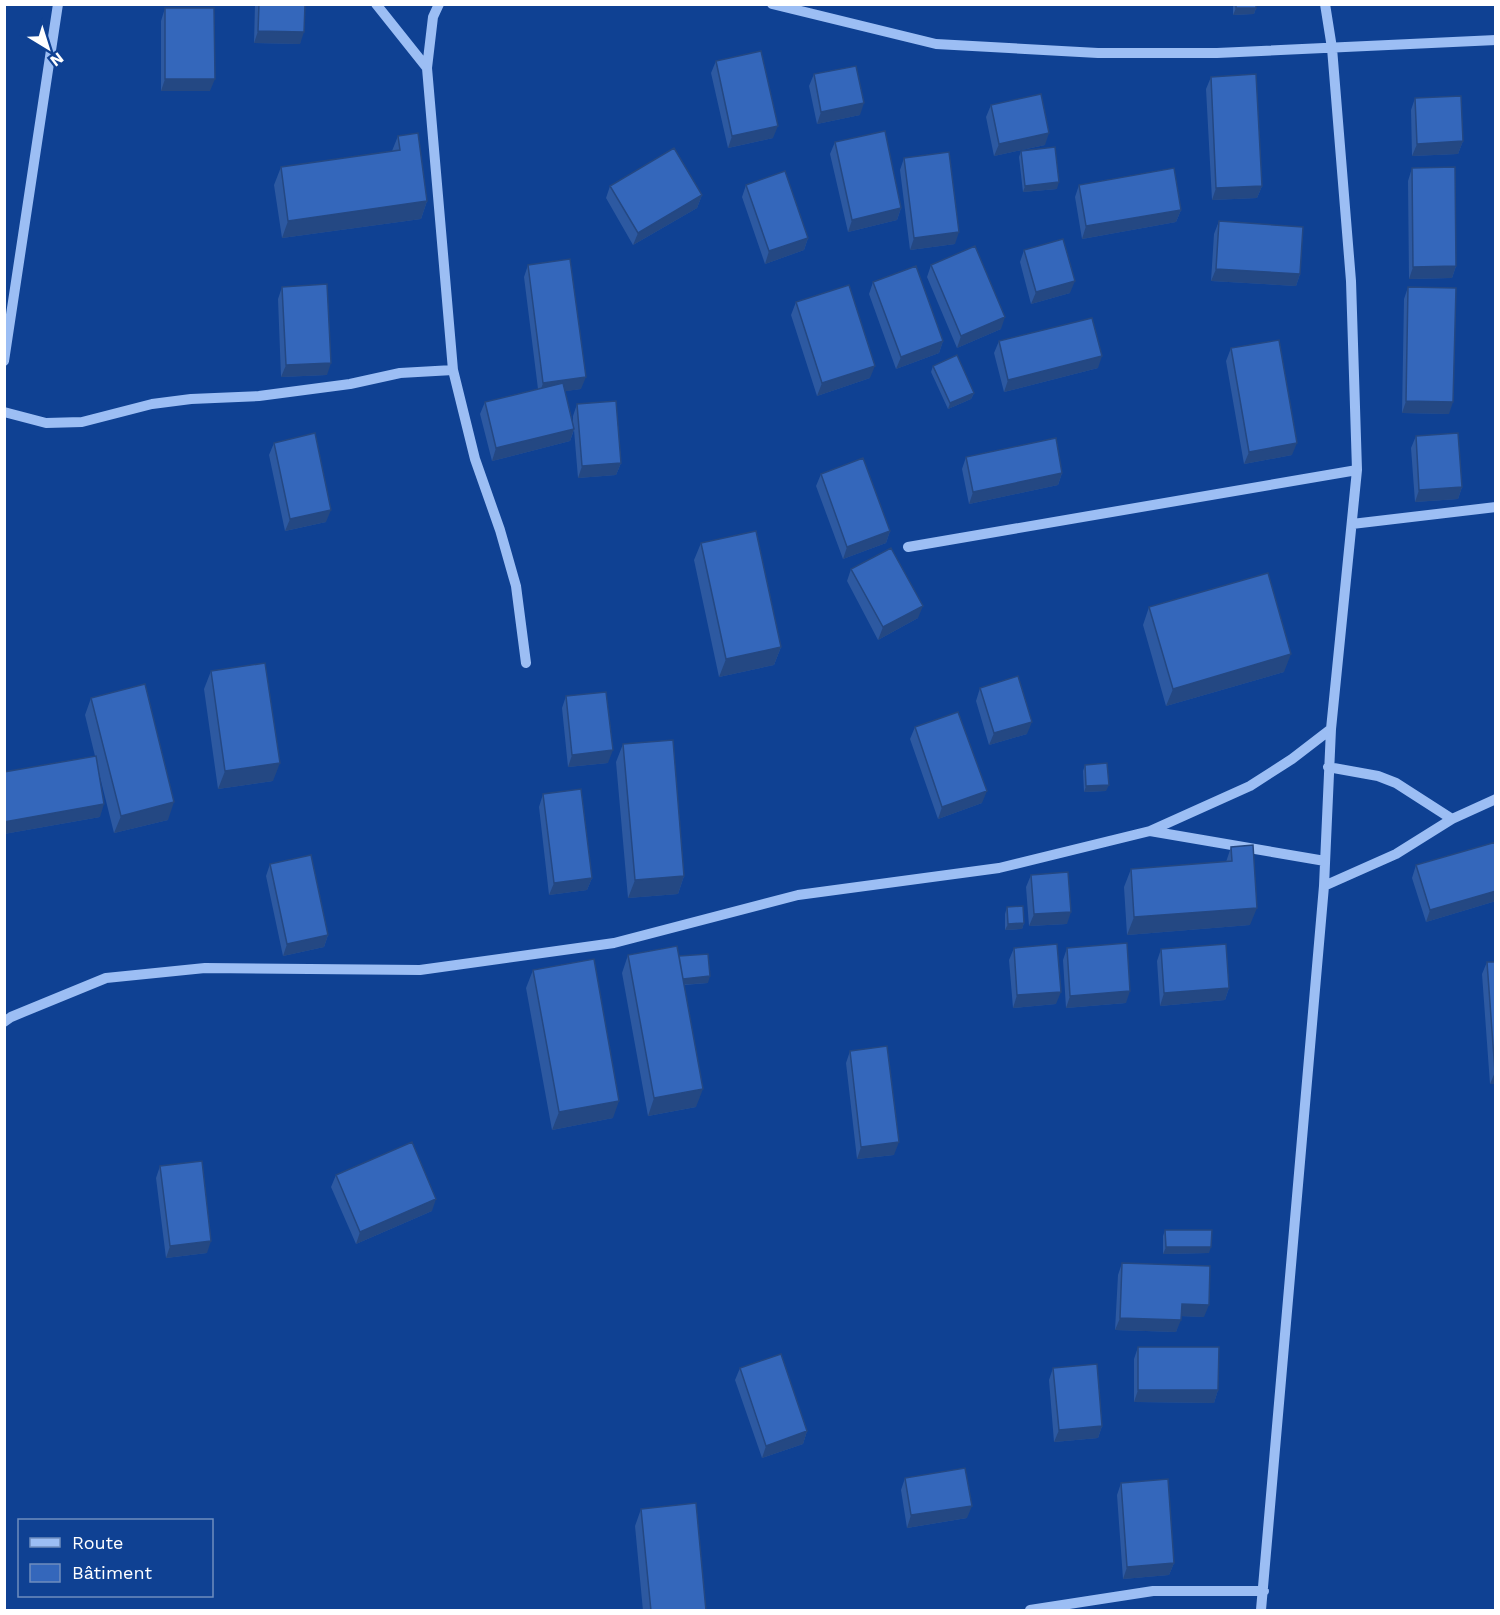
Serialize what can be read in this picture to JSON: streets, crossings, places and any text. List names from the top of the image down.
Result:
{
  "legend": ["Route", "Bâtiment"],
  "north": "bottom right"
}
